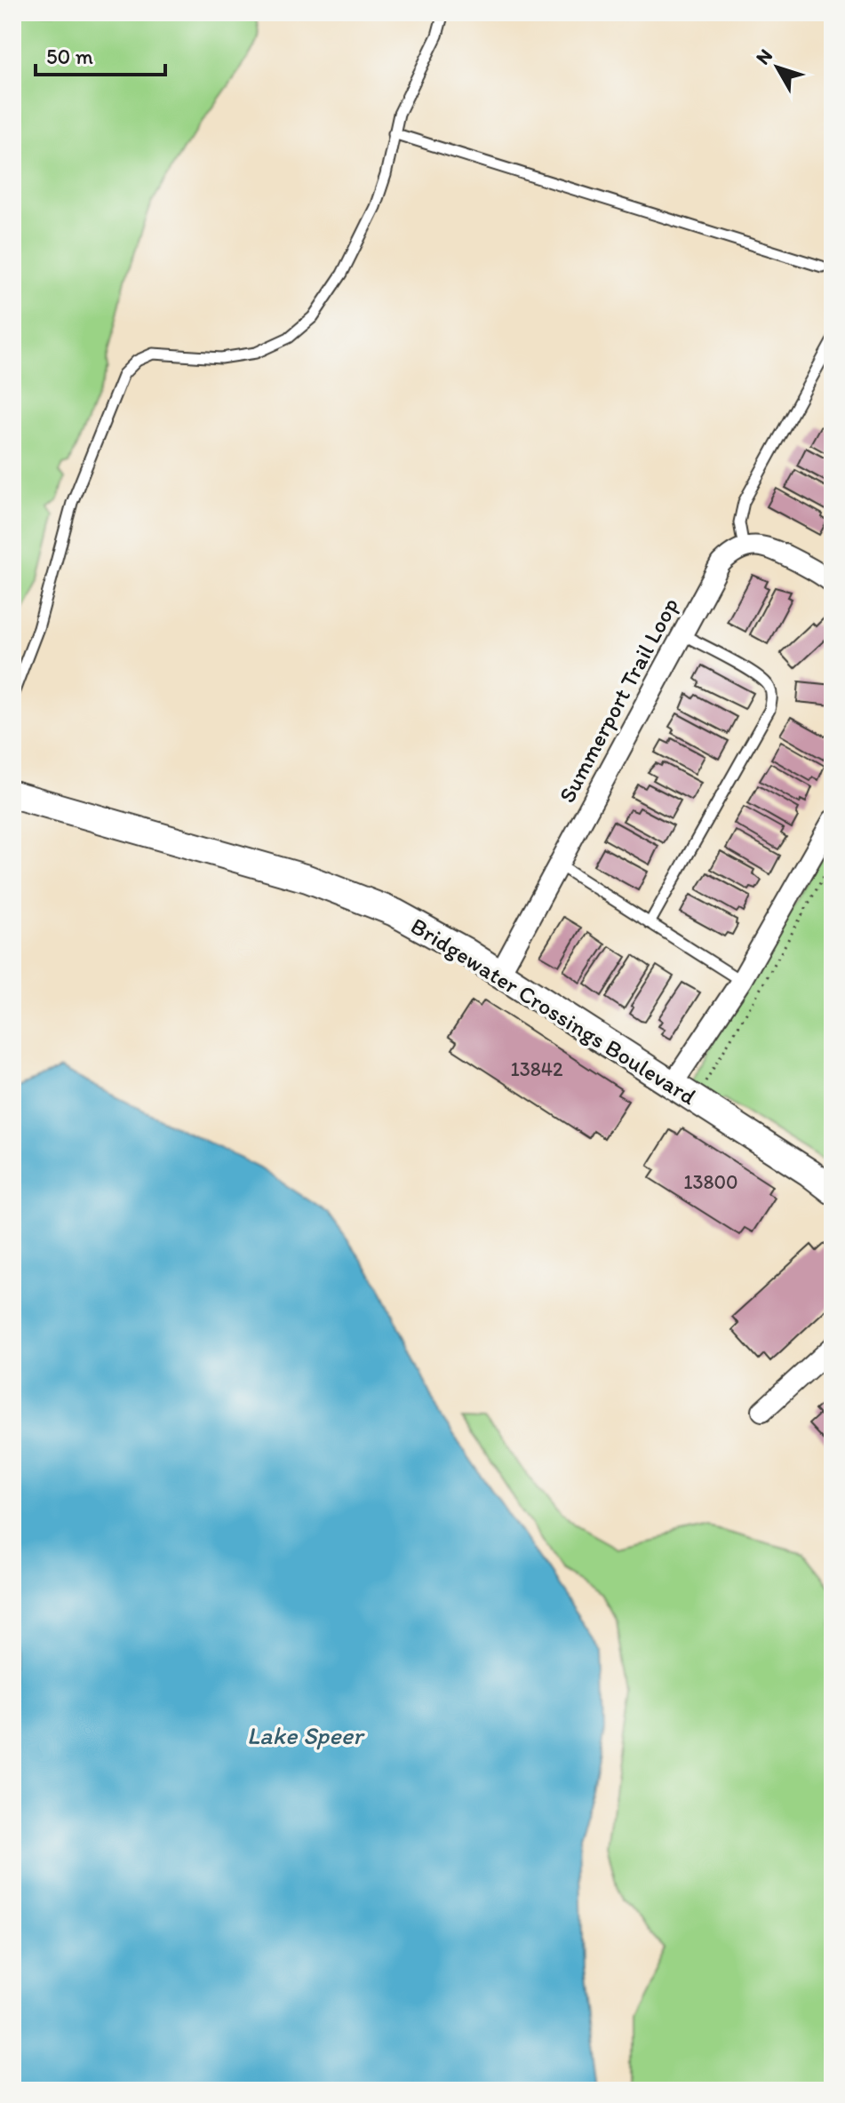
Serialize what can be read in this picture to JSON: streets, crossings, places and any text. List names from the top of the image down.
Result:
{
  "streets": {
    "street": ["Summerport Trail Loop", "Bridgewater Crossings Boulevard"]
  },
  "crossings": [
    ["Summerport Trail Loop", "Bridgewater Crossings Boulevard"]
  ],
  "water": ["Lake Speer"],
  "house_numbers": ["13842", "13800"],
  "scale_bar": "50 m",
  "north": "top left"
}
